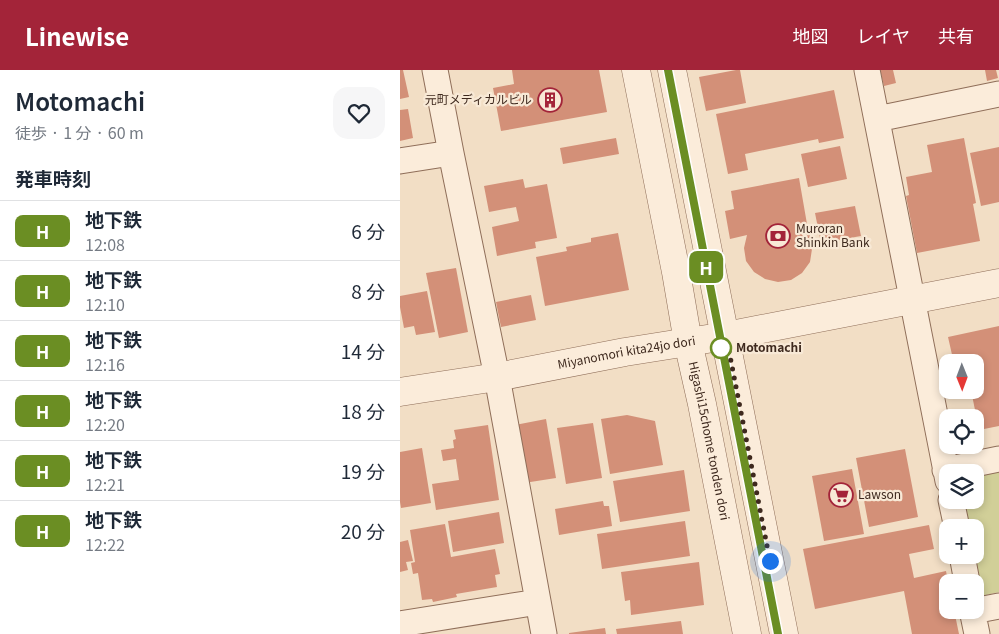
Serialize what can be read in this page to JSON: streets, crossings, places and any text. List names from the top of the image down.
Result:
{
  "streets": {
    "street": ["Miyanomori kita24jo dori", "Higashi15chome tonden dori"]
  },
  "crossings": [
    ["Miyanomori kita24jo dori", "Higashi15chome tonden dori"]
  ],
  "places": {
    "building": ["元町メディカルビル"],
    "bank": ["Muroran Shinkin Bank"],
    "other": ["Motomachi"],
    "supermarket": ["Lawson"]
  },
  "lines": ["metro line H"],
  "north": "bottom",
  "page": {
    "header": "Linewise",
    "nav": ["地図", "レイヤ", "共有"],
    "heading": [
      ["Motomachi", "徒歩 · 1 分 · 60 m"],
      "発車時刻"
    ],
    "on_map": "H",
    "list": [
      {
        "mark": "H",
        "name": "地下鉄",
        "note": "12:08",
        "value": "6 分"
      },
      {
        "mark": "H",
        "name": "地下鉄",
        "note": "12:10",
        "value": "8 分"
      },
      {
        "mark": "H",
        "name": "地下鉄",
        "note": "12:16",
        "value": "14 分"
      },
      {
        "mark": "H",
        "name": "地下鉄",
        "note": "12:20",
        "value": "18 分"
      },
      {
        "mark": "H",
        "name": "地下鉄",
        "note": "12:21",
        "value": "19 分"
      },
      {
        "mark": "H",
        "name": "地下鉄",
        "note": "12:22",
        "value": "20 分"
      }
    ],
    "map_buttons": ["+", "−"]
  }
}
